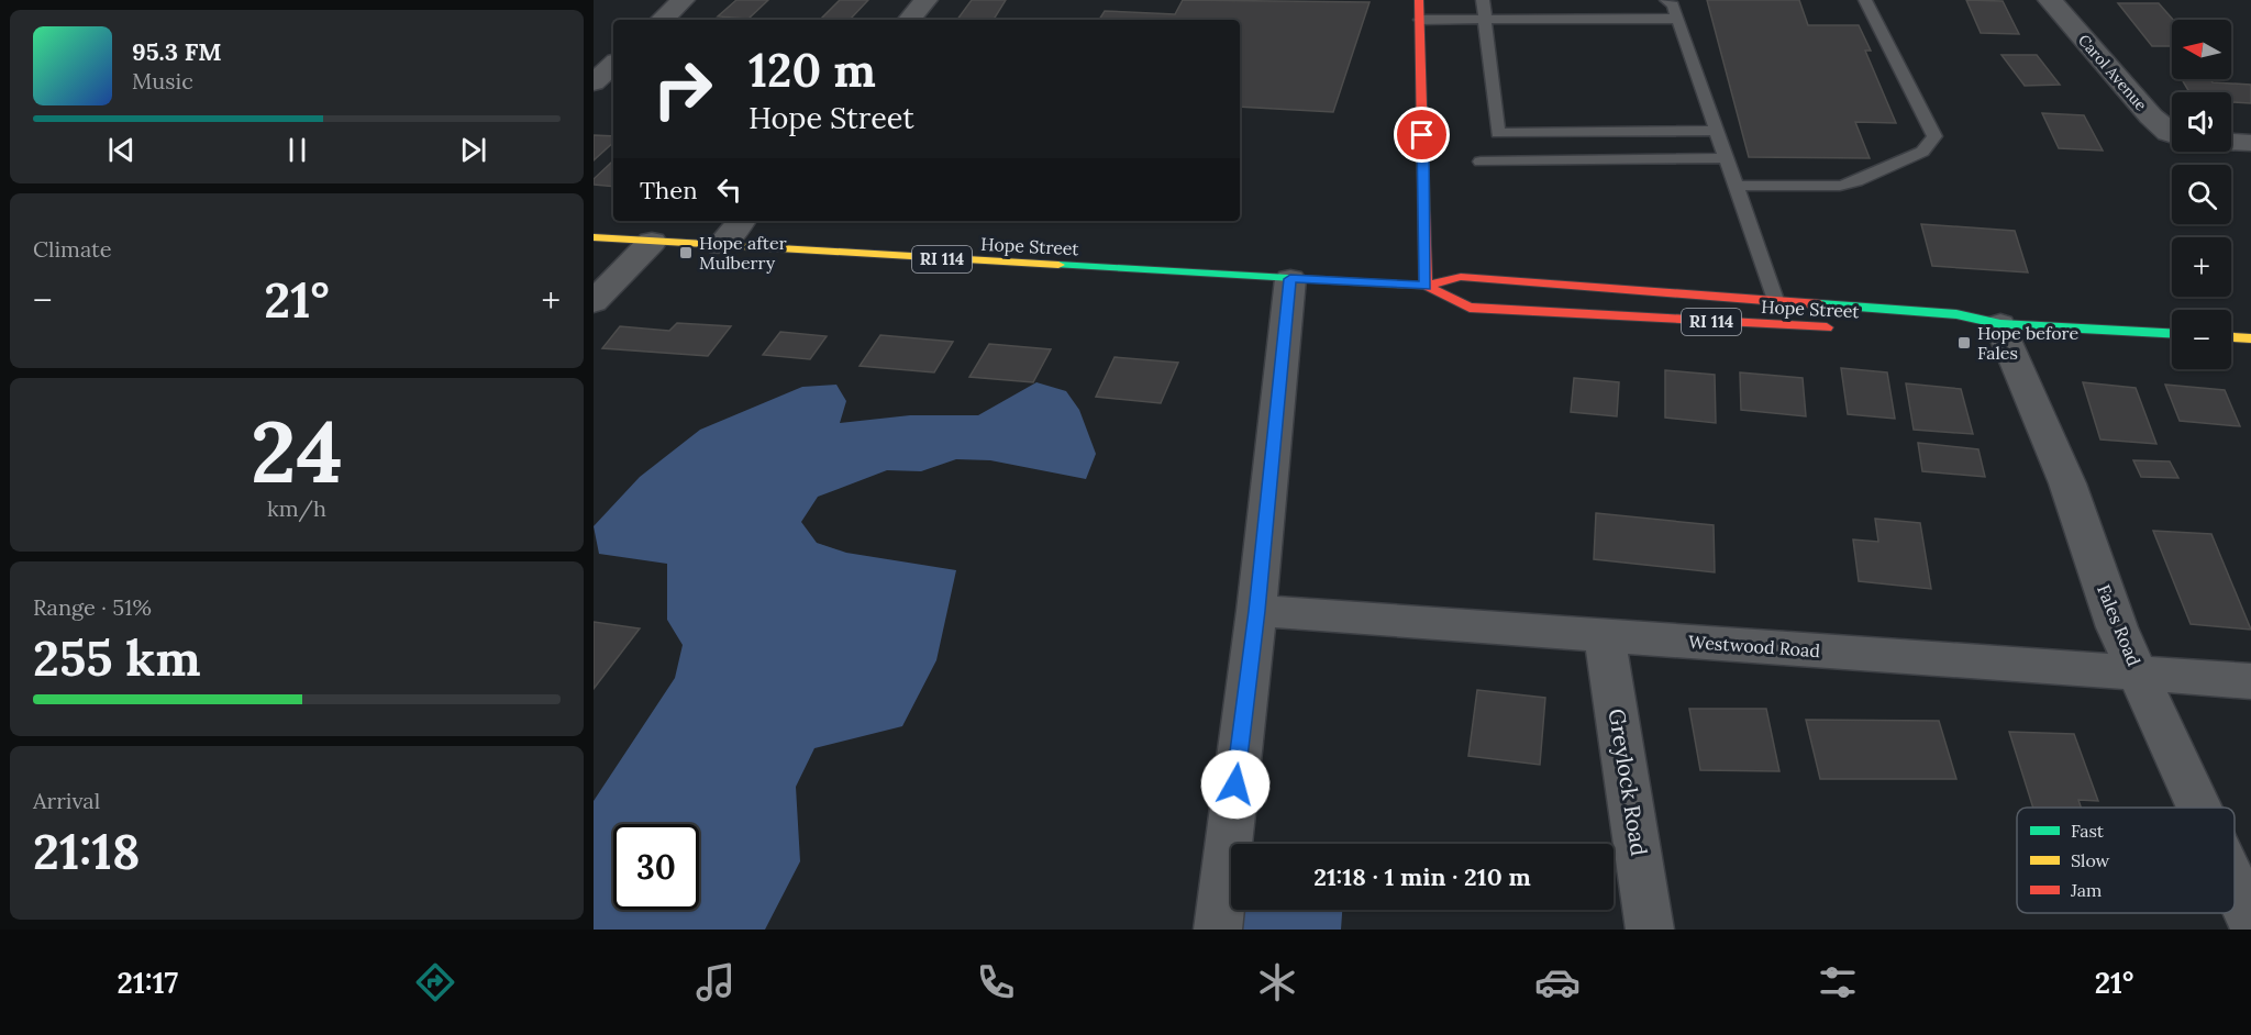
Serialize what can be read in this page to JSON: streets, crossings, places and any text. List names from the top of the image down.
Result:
{
  "streets": {
    "main road": ["Hope Street", "RI 114"],
    "street": [
      "Carol Avenue",
      "Fales Road",
      "Westwood Road",
      "Greylock Road"
    ]
  },
  "crossings": [
    ["Hope Street", "Fales Road"],
    ["Fales Road", "Westwood Road"],
    ["Westwood Road", "Greylock Road"]
  ],
  "places": {
    "transit": ["Hope after Mulberry", "Hope before Fales"]
  },
  "legend": ["Fast", "Slow", "Jam"],
  "north": "left",
  "page": {
    "map_buttons": ["+", "−"],
    "turn": ["120 m", "Hope Street"],
    "song": ["95.3 FM", "Music"],
    "then": "Then",
    "tile": [
      "Climate",
      ["24", "km/h"],
      ["Range · 51%", "255 km"],
      ["Arrival", "21:18"]
    ],
    "heat": ["−", "21°", "+"],
    "limit": "30",
    "trip": "21:18 · 1 min · 210 m",
    "tabs": ["21:17", "21°"]
  }
}
